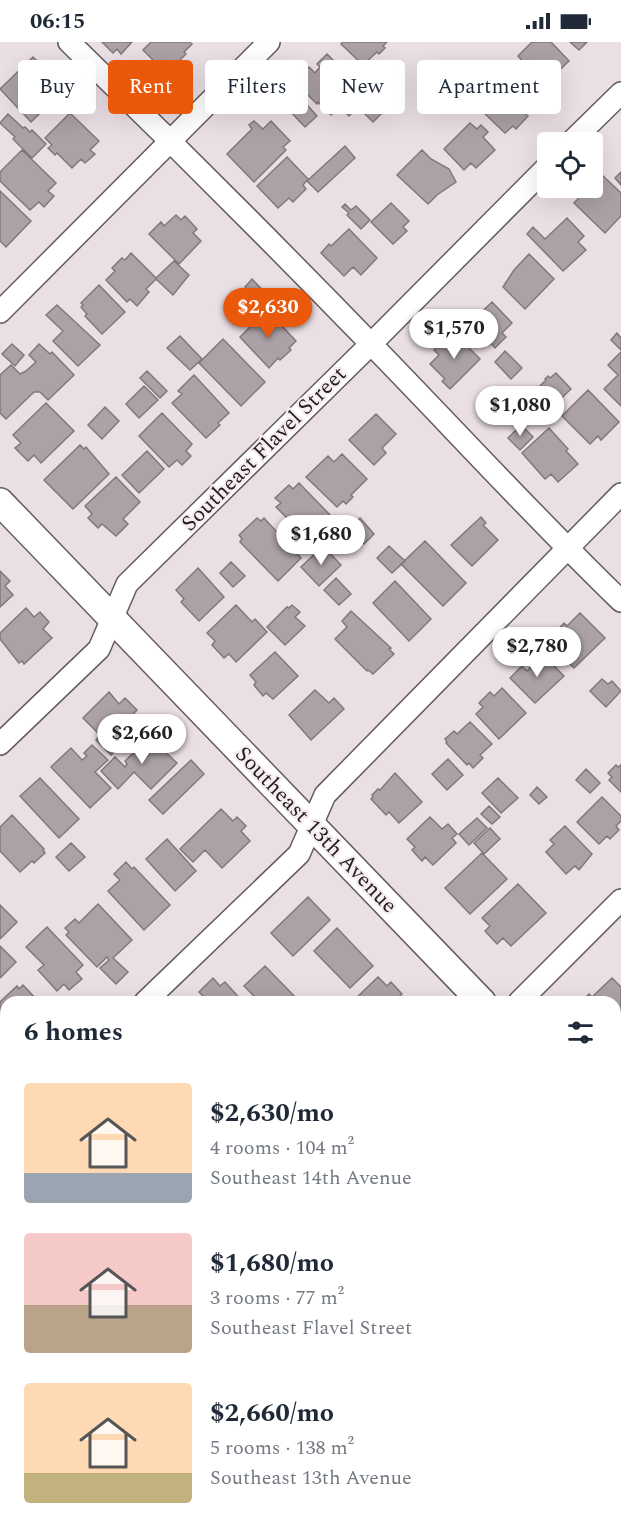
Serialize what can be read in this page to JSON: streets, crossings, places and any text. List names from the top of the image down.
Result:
{
  "streets": {
    "street": ["Southeast Flavel Street", "Southeast 13th Avenue"]
  },
  "crossings": [
    ["Southeast Flavel Street", "Southeast 13th Avenue"]
  ],
  "page": {
    "status": "06:15",
    "chip": [
      "Buy",
      "Rent",
      "Filters",
      "New",
      "Apartment"
    ],
    "price": [
      "$2,630",
      "$1,570",
      "$1,080",
      "$1,680",
      "$2,780",
      "$2,660"
    ],
    "heading": "6 homes",
    "list": [
      {
        "name": "$2,630/mo",
        "note": "4 rooms · 104 m² · Southeast 14th Avenue"
      },
      {
        "name": "$1,680/mo",
        "note": "3 rooms · 77 m² · Southeast Flavel Street"
      },
      {
        "name": "$2,660/mo",
        "note": "5 rooms · 138 m² · Southeast 13th Avenue"
      }
    ]
  }
}
